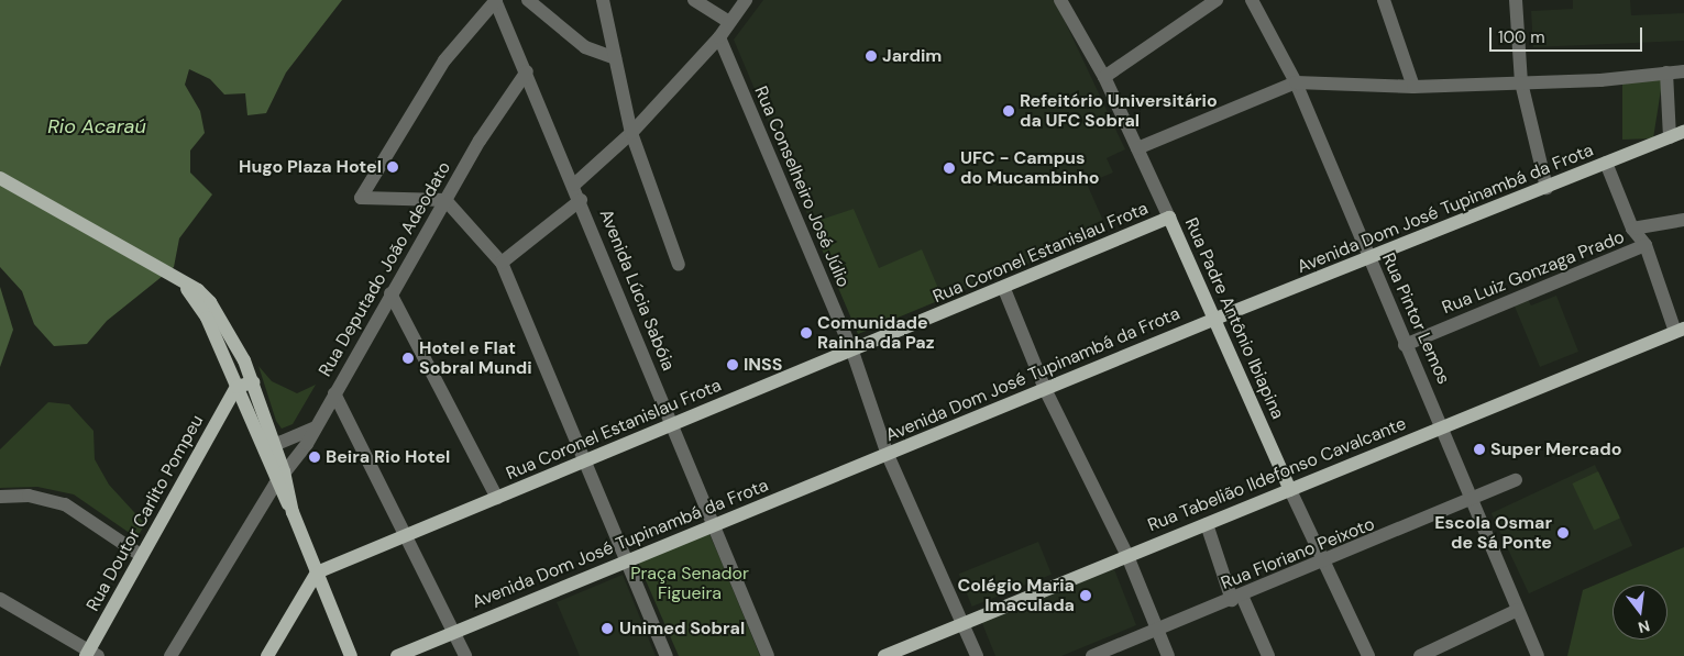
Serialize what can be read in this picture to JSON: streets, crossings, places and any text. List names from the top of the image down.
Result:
{
  "streets": {
    "main road": [
      "Avenida Dom José Tupinambá da Frota",
      "Rua Coronel Estanislau Frota",
      "Rua Padre Antônio Ibiapina",
      "Rua Tabelião Ildefonso Cavalcante",
      "Rua Doutor Carlito Pompeu"
    ],
    "street": [
      "Rua Conselheiro José Júlio",
      "Rua Deputado João Adeodato",
      "Rua Luiz Gonzaga Prado",
      "Avenida Lúcia Sabóia",
      "Rua Pintor Lemos",
      "Rua Floriano Peixoto"
    ]
  },
  "crossings": [
    ["Rua Conselheiro José Júlio", "Avenida Dom José Tupinambá da Frota"],
    ["Rua Conselheiro José Júlio", "Rua Coronel Estanislau Frota"],
    ["Rua Conselheiro José Júlio", "Rua Tabelião Ildefonso Cavalcante"],
    ["Avenida Dom José Tupinambá da Frota", "Avenida Lúcia Sabóia"],
    ["Avenida Dom José Tupinambá da Frota", "Rua Padre Antônio Ibiapina"],
    ["Avenida Dom José Tupinambá da Frota", "Rua Pintor Lemos"],
    ["Rua Coronel Estanislau Frota", "Avenida Lúcia Sabóia"],
    ["Rua Coronel Estanislau Frota", "Rua Padre Antônio Ibiapina"],
    ["Rua Deputado João Adeodato", "Avenida Lúcia Sabóia"],
    ["Rua Luiz Gonzaga Prado", "Rua Pintor Lemos"],
    ["Rua Padre Antônio Ibiapina", "Rua Tabelião Ildefonso Cavalcante"],
    ["Rua Padre Antônio Ibiapina", "Rua Floriano Peixoto"],
    ["Rua Pintor Lemos", "Rua Tabelião Ildefonso Cavalcante"],
    ["Rua Pintor Lemos", "Rua Floriano Peixoto"]
  ],
  "water": ["Rio Acaraú"],
  "parks": ["Praça Senador Figueira"],
  "places": [
    "Jardim",
    "Refeitório Universitário da UFC Sobral",
    "Hugo Plaza Hotel",
    "UFC - Campus do Mucambinho",
    "Comunidade Rainha da Paz",
    "Hotel e Flat Sobral Mundi",
    "INSS",
    "Super Mercado",
    "Beira Rio Hotel",
    "Escola Osmar de Sá Ponte",
    "Colégio Maria Imaculada",
    "Unimed Sobral"
  ],
  "scale_bar": "100 m",
  "north": "bottom"
}
